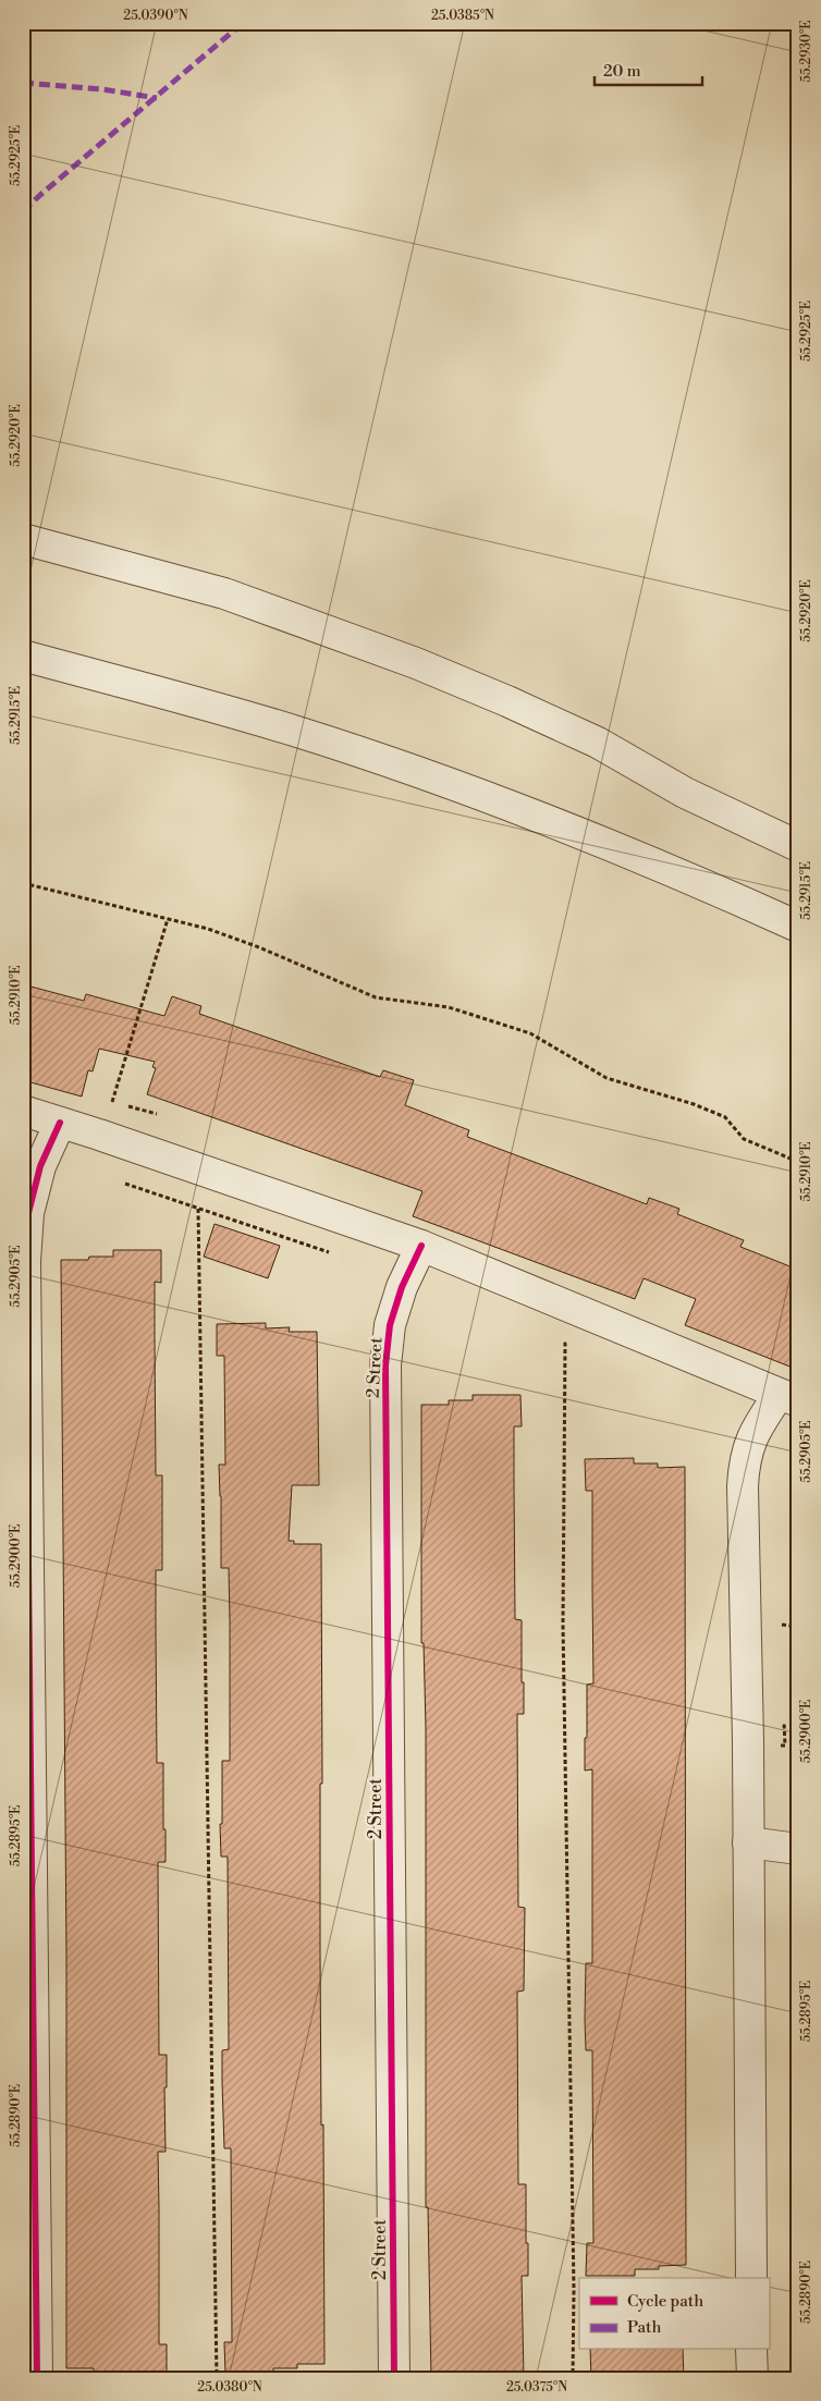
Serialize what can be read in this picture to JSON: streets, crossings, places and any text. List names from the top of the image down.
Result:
{
  "streets": {
    "street": ["2 Street"]
  },
  "legend": ["Cycle path", "Path"],
  "scale_bar": "20 m",
  "coordinates": [
    "25.0390°N",
    "25.0385°N",
    "55.2930°E",
    "55.2925°E",
    "55.2920°E",
    "55.2915°E",
    "55.2910°E",
    "55.2905°E",
    "55.2900°E",
    "55.2895°E",
    "55.2890°E",
    "25.0380°N",
    "25.0375°N"
  ]
}
